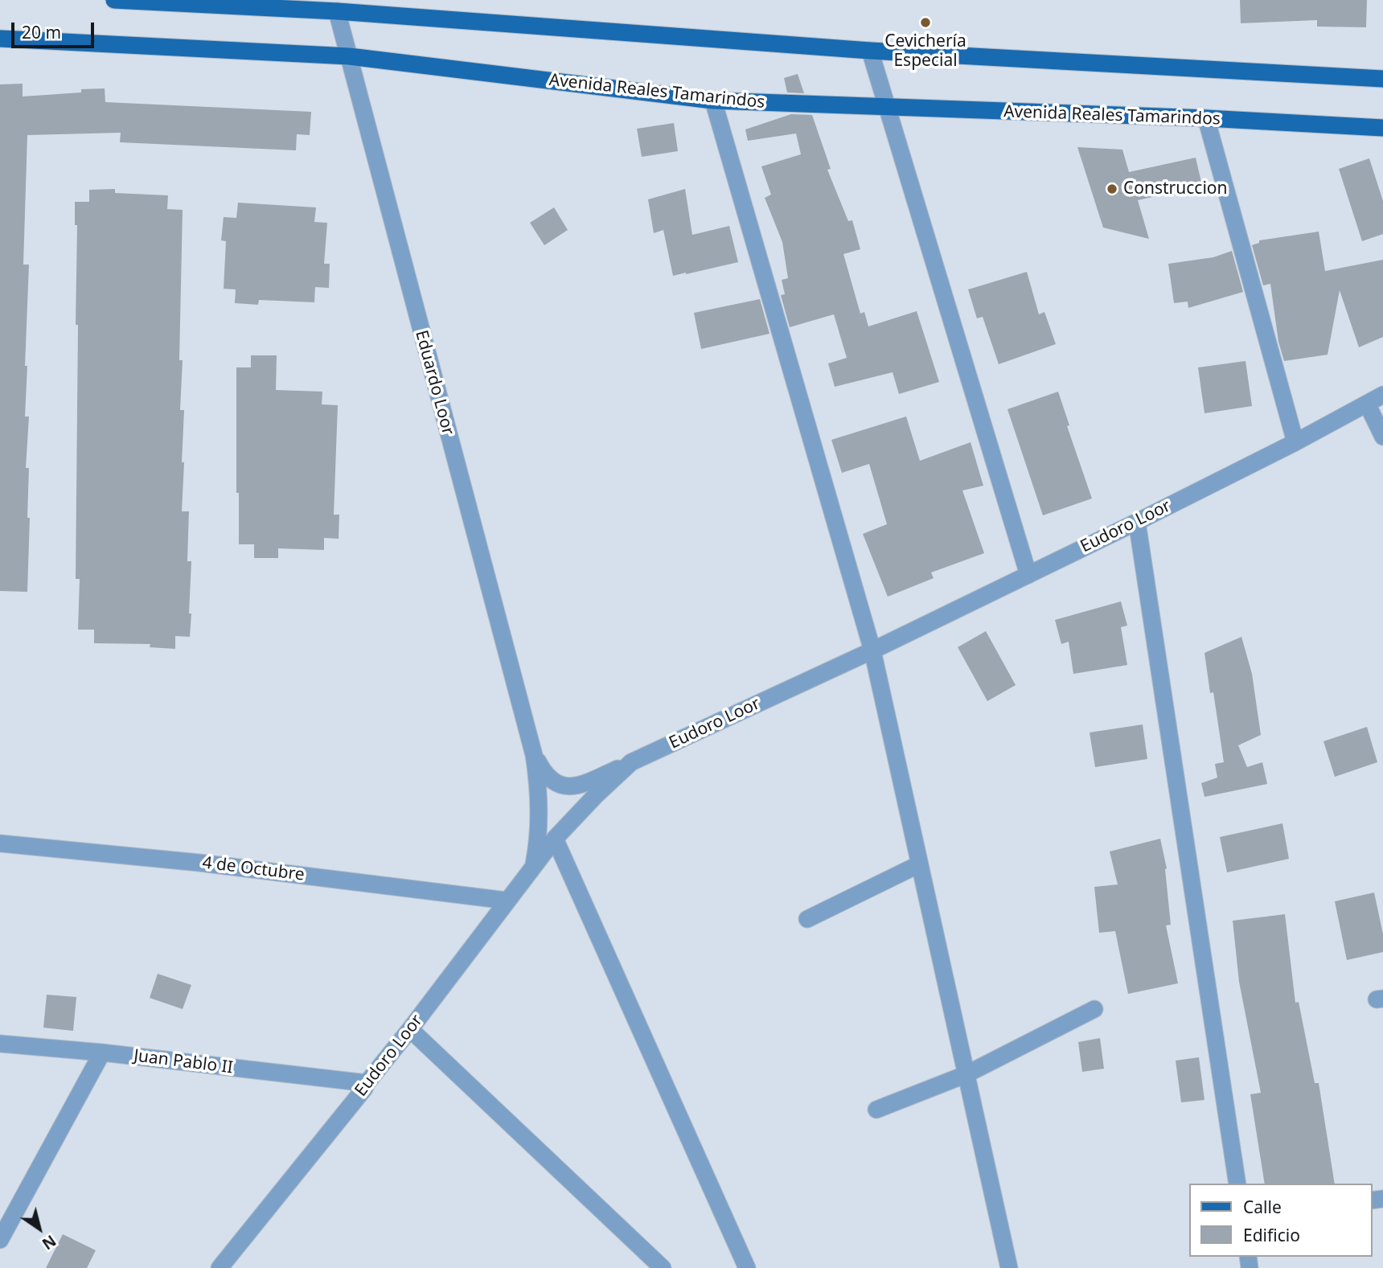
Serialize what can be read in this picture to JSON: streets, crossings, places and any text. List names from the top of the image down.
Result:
{
  "streets": {
    "main road": ["Avenida Reales Tamarindos"],
    "street": [
      "Eduardo Loor",
      "Eudoro Loor",
      "4 de Octubre",
      "Juan Pablo II"
    ]
  },
  "crossings": [
    ["Avenida Reales Tamarindos", "Eduardo Loor"],
    ["Eduardo Loor", "Eudoro Loor"],
    ["Eudoro Loor", "4 de Octubre"],
    ["Eudoro Loor", "Juan Pablo II"]
  ],
  "places": ["Cevichería Especial", "Construccion"],
  "legend": ["Calle", "Edificio"],
  "scale_bar": "20 m",
  "north": "bottom right"
}
